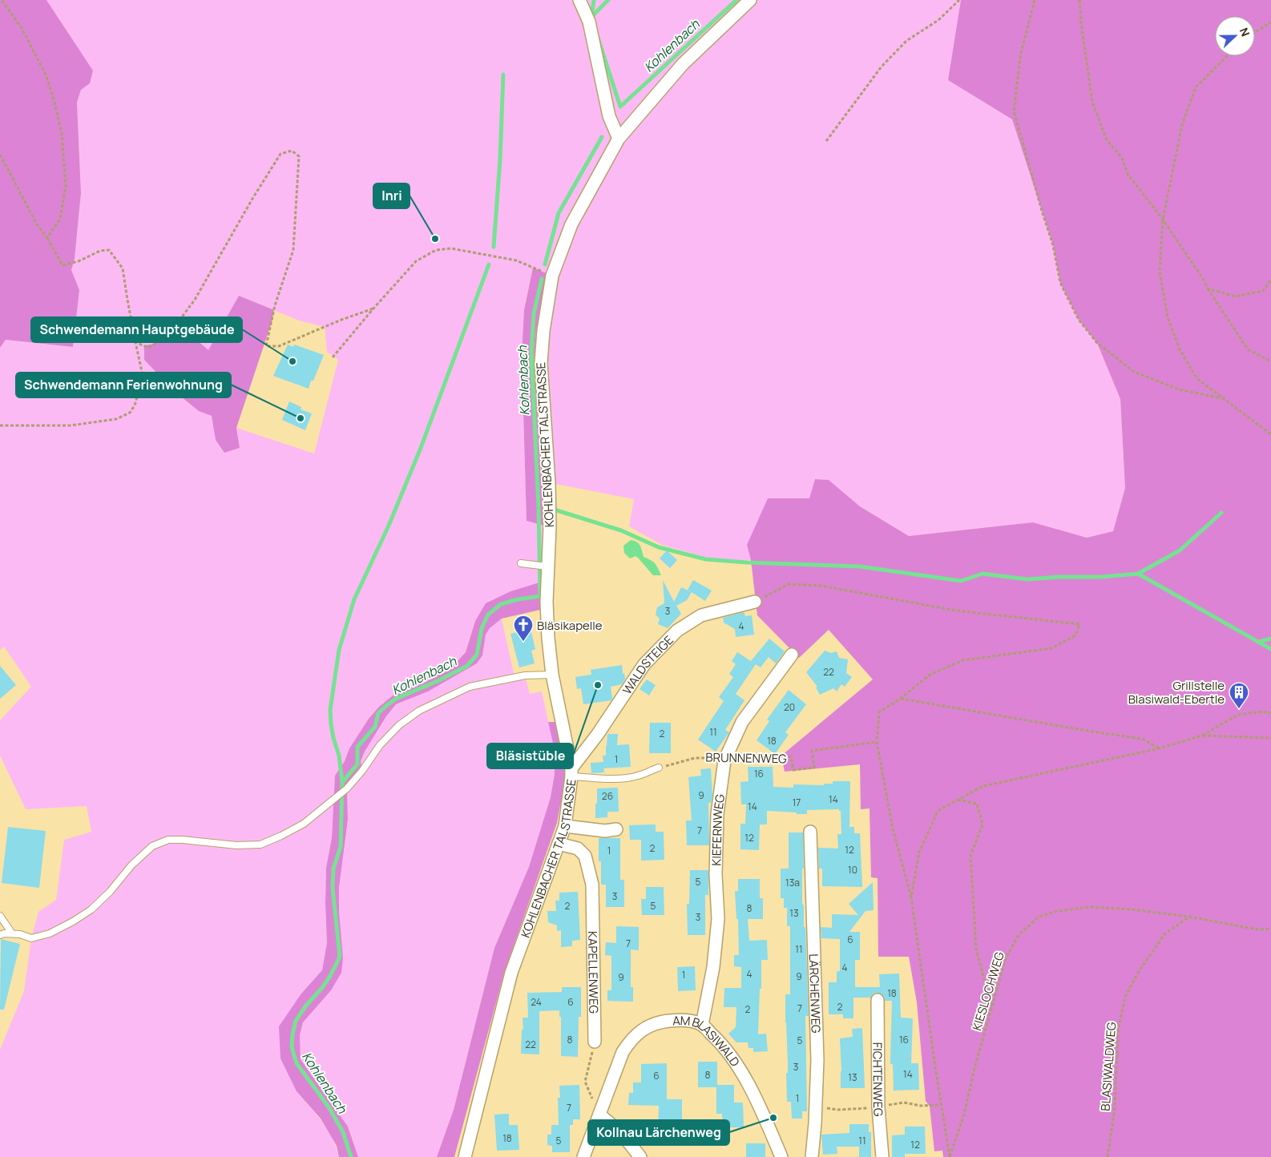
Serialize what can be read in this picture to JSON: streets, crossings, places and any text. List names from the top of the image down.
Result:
{
  "streets": {
    "street": [
      "KOHLENBACHER TALSTRASSE",
      "WALDSTEIGE",
      "KIEFERNWEG",
      "KAPELLENWEG",
      "LÄRCHENWEG",
      "AM BLASIWALD",
      "FICHTENWEG"
    ],
    "path": ["BRUNNENWEG", "KIESLOCHWEG", "BLASIWALDWEG"]
  },
  "crossings": [
    ["KOHLENBACHER TALSTRASSE", "WALDSTEIGE"],
    ["KOHLENBACHER TALSTRASSE", "KAPELLENWEG"],
    ["BRUNNENWEG", "KIEFERNWEG"],
    ["KIEFERNWEG", "AM BLASIWALD"],
    ["KIESLOCHWEG", "BLASIWALDWEG"]
  ],
  "water": ["Kohlenbach"],
  "places": {
    "other": [
      "Inri",
      "Schwendemann Hauptgebäude",
      "Schwendemann Ferienwohnung",
      "Bläsistüble",
      "Kollnau Lärchenweg"
    ],
    "church": ["Bläsikapelle"],
    "building": ["Grillstelle Blasiwald-Ebertle"]
  },
  "house_numbers": [
    "3",
    "4",
    "22",
    "20",
    "11",
    "2",
    "18",
    "1",
    "16",
    "9",
    "26",
    "14",
    "17",
    "14",
    "7",
    "12",
    "2",
    "12",
    "1",
    "10",
    "5",
    "13a",
    "3",
    "2",
    "5",
    "8",
    "13",
    "3",
    "6",
    "7",
    "11",
    "4",
    "4",
    "1",
    "9",
    "9",
    "18",
    "24",
    "6",
    "2",
    "7",
    "2",
    "8",
    "16",
    "5",
    "22",
    "3",
    "14",
    "8",
    "6",
    "13",
    "1",
    "7",
    "18",
    "5",
    "11",
    "12"
  ],
  "north": "right"
}
